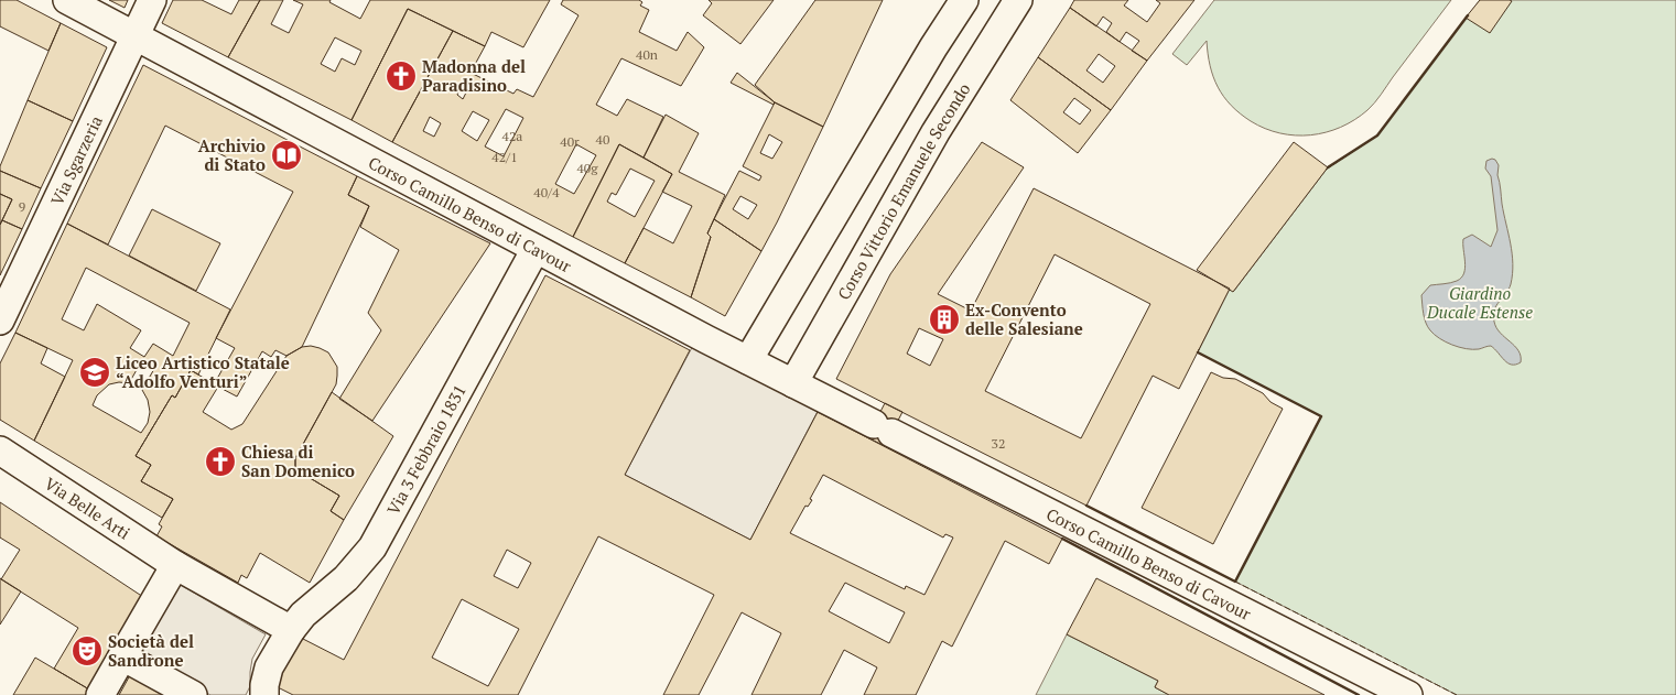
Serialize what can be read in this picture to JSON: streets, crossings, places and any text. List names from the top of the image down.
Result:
{
  "streets": {
    "street": [
      "Via Sgarzeria",
      "Corso Vittorio Emanuele Secondo",
      "Corso Camillo Benso di Cavour",
      "Via 3 Febbraio 1831",
      "Via Belle Arti"
    ]
  },
  "crossings": [
    ["Via Sgarzeria", "Corso Camillo Benso di Cavour"],
    ["Corso Vittorio Emanuele Secondo", "Corso Camillo Benso di Cavour"],
    ["Corso Camillo Benso di Cavour", "Via 3 Febbraio 1831"],
    ["Via 3 Febbraio 1831", "Via Belle Arti"]
  ],
  "parks": ["Giardino Ducale Estense"],
  "places": {
    "church": ["Madonna del Paradisino", "Chiesa di San Domenico"],
    "library": ["Archivio di Stato"],
    "building": ["Ex-Convento delle Salesiane"],
    "school or university": ["Liceo Artistico Statale “Adolfo Venturi”"],
    "theatre": ["Società del Sandrone"]
  },
  "house_numbers": [
    "40n",
    "42a",
    "40",
    "40r",
    "42/1",
    "40g",
    "40/4",
    "9",
    "32"
  ]
}
